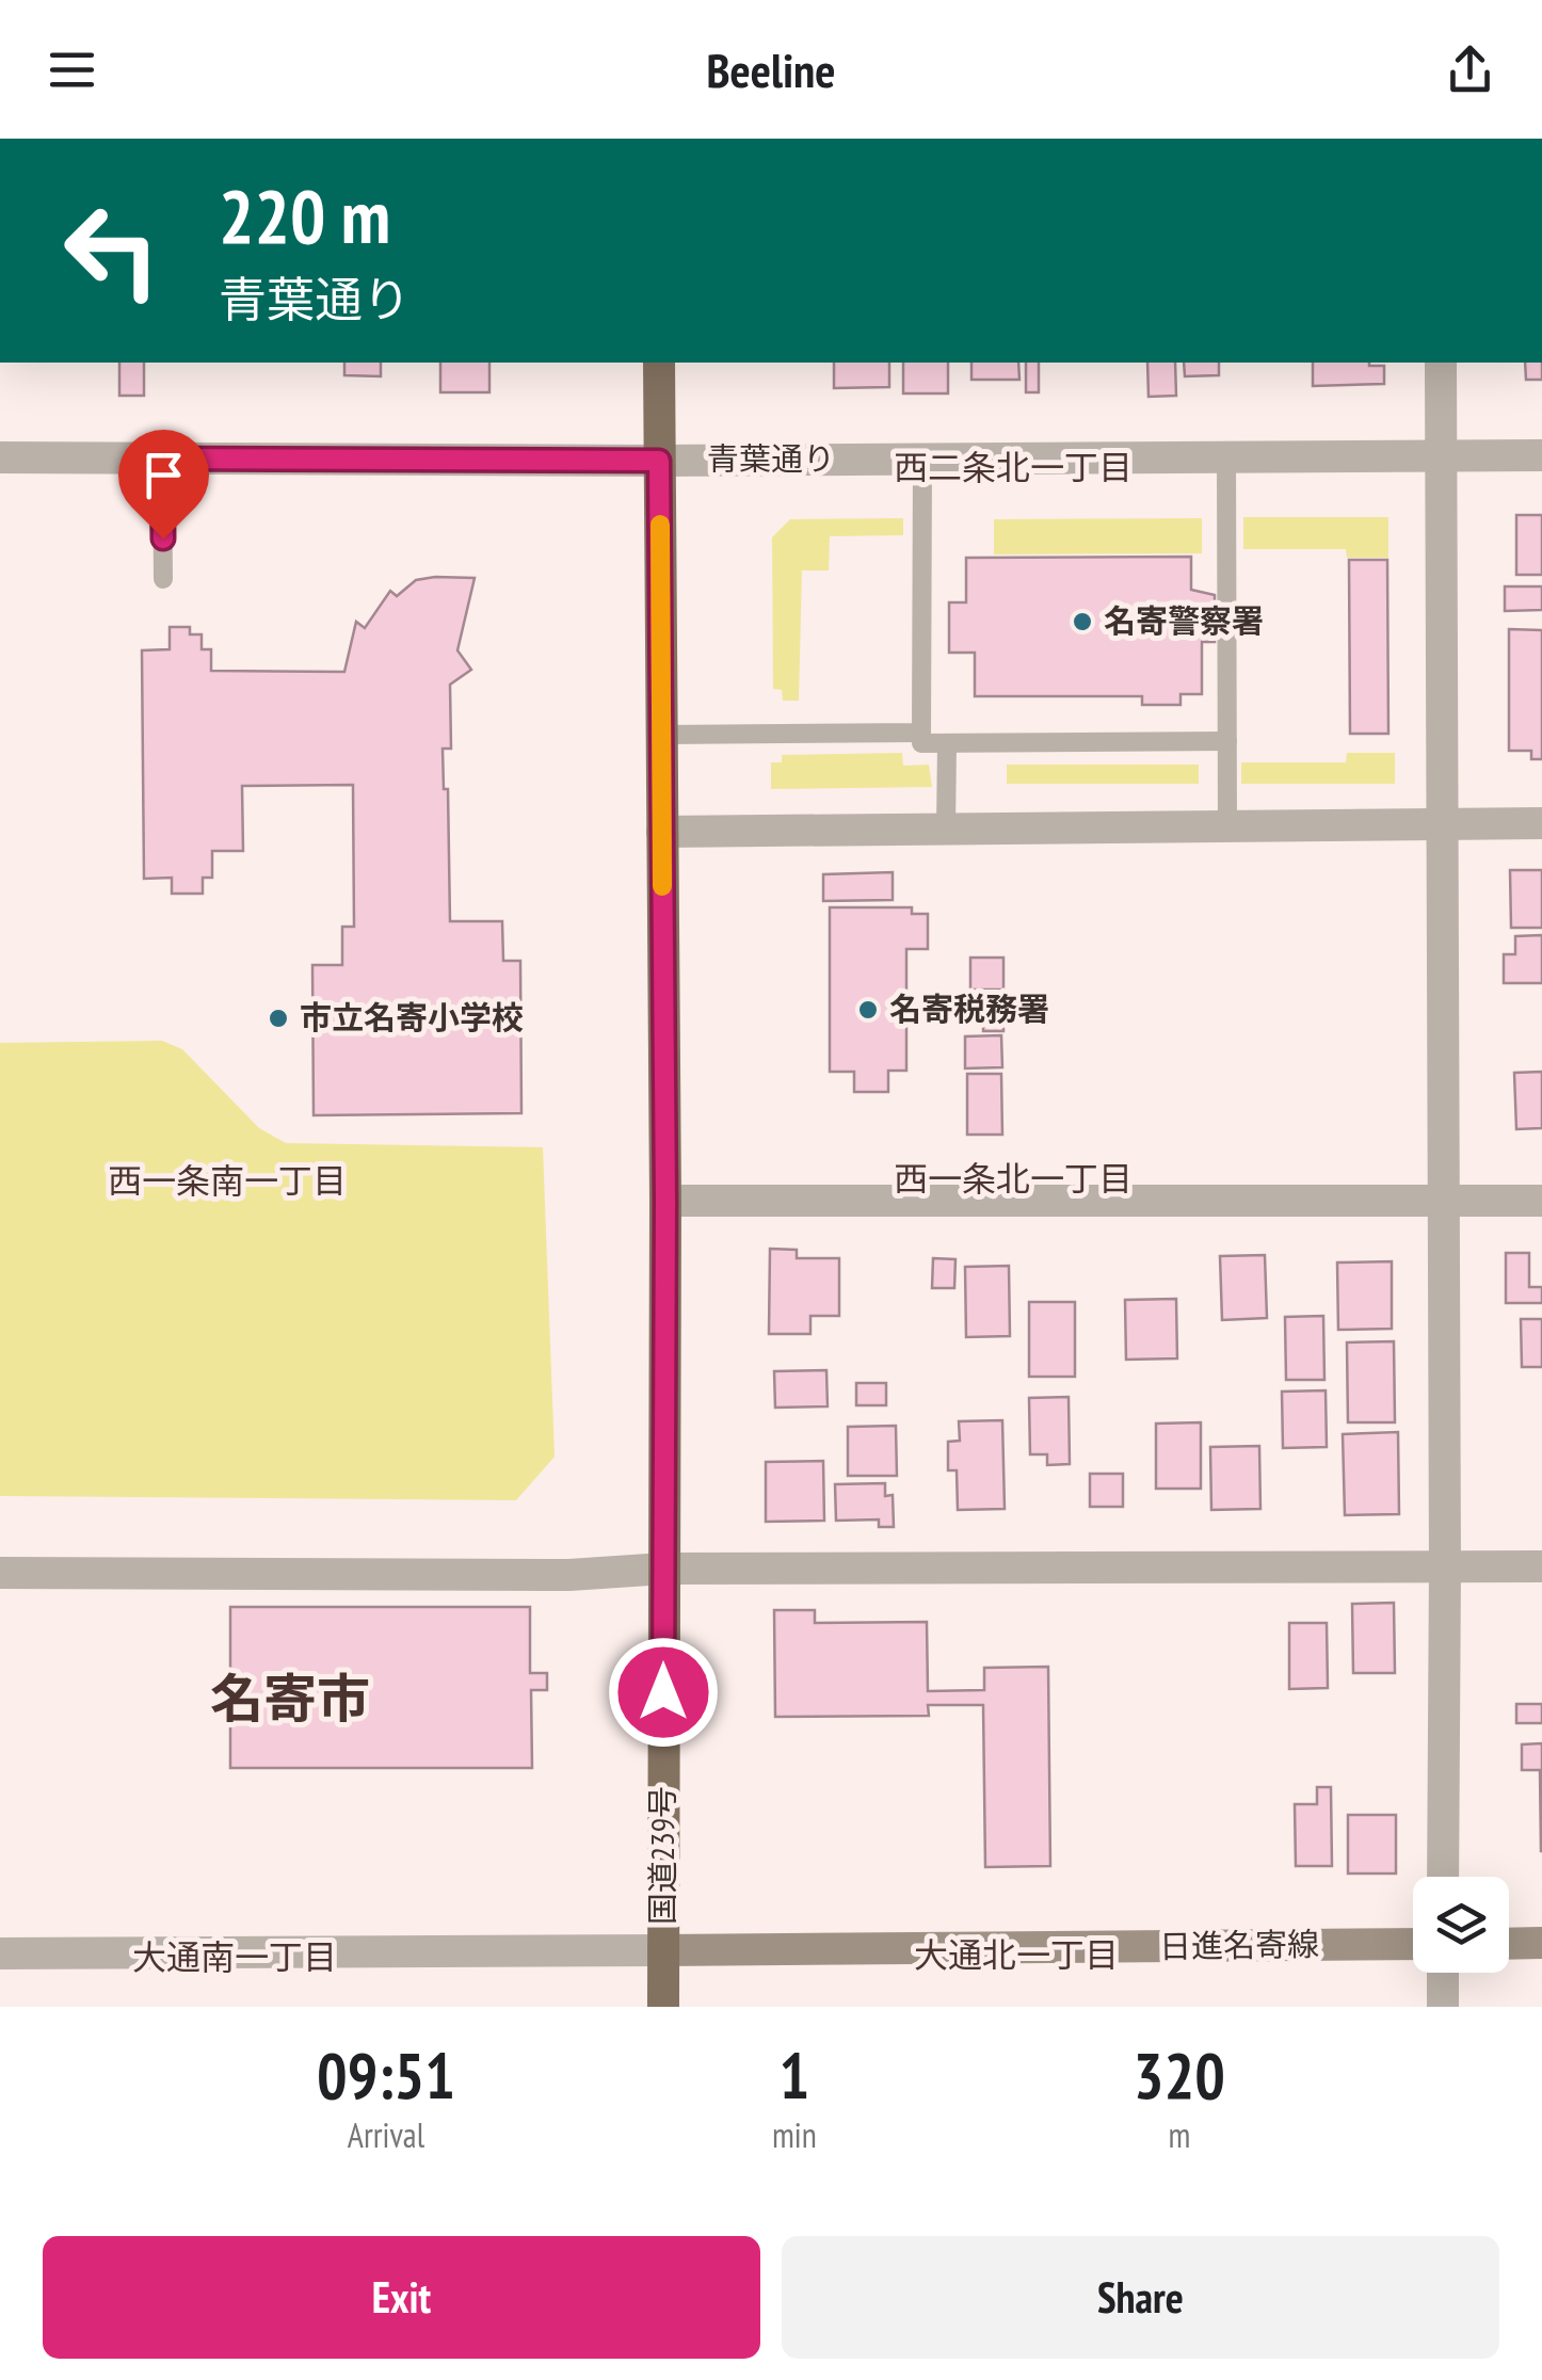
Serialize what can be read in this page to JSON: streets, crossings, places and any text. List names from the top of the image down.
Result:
{
  "streets": {
    "highway": ["国道239号"],
    "main road": ["日進名寄線"],
    "street": ["青葉通り"]
  },
  "crossings": [
    ["青葉通り", "国道239号"],
    ["国道239号", "日進名寄線"]
  ],
  "districts": [
    "西二条北一丁目",
    "西一条北一丁目",
    "西一条南一丁目",
    "名寄市",
    "大通北一丁目",
    "大通南一丁目"
  ],
  "places": ["名寄警察署", "名寄税務署", "市立名寄小学校"],
  "page": {
    "header": "Beeline",
    "turn": ["220 m", "青葉通り"],
    "eta": [
      "09:51",
      "Arrival",
      "1",
      "min",
      "320",
      "m"
    ],
    "buttons": ["Exit", "Share"]
  }
}
